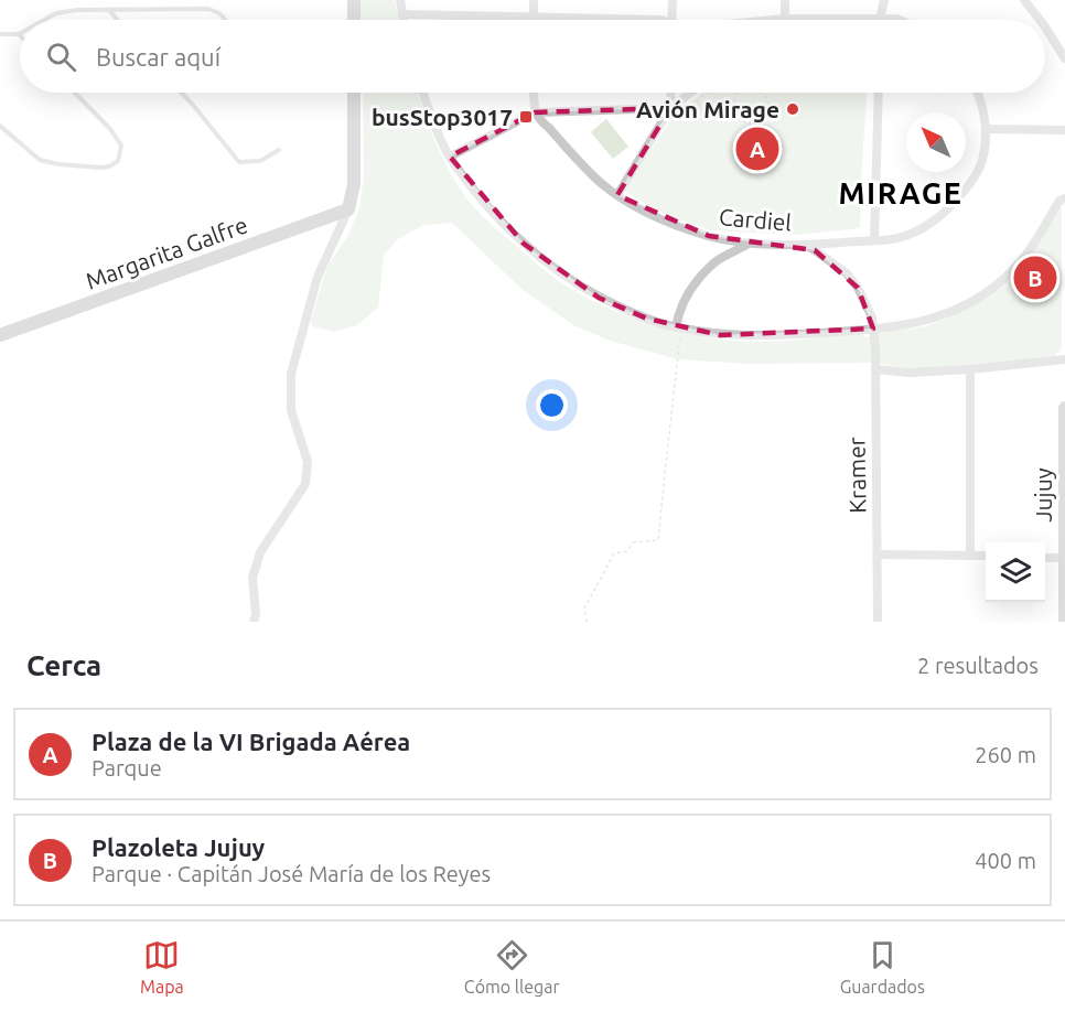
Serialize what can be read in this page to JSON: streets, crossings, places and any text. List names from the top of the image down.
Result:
{
  "streets": {
    "street": [
      "Cardiel",
      "Margarita Galfre",
      "Kramer",
      "Jujuy"
    ]
  },
  "crossings": [
    ["Cardiel", "Kramer"]
  ],
  "districts": ["MIRAGE"],
  "places": {
    "other": ["Avión Mirage"],
    "transit": ["busStop3017"]
  },
  "north": "top left",
  "page": {
    "search": "Buscar aquí",
    "pins": ["A", "B"],
    "heading": ["Cerca", "2 resultados"],
    "list": [
      {
        "mark": "A",
        "name": "Plaza de la VI Brigada Aérea",
        "note": "Parque",
        "value": "260 m"
      },
      {
        "mark": "B",
        "name": "Plazoleta Jujuy",
        "note": "Parque · Capitán José María de los Reyes",
        "value": "400 m"
      }
    ],
    "nav": ["Mapa", "Cómo llegar", "Guardados"]
  }
}
